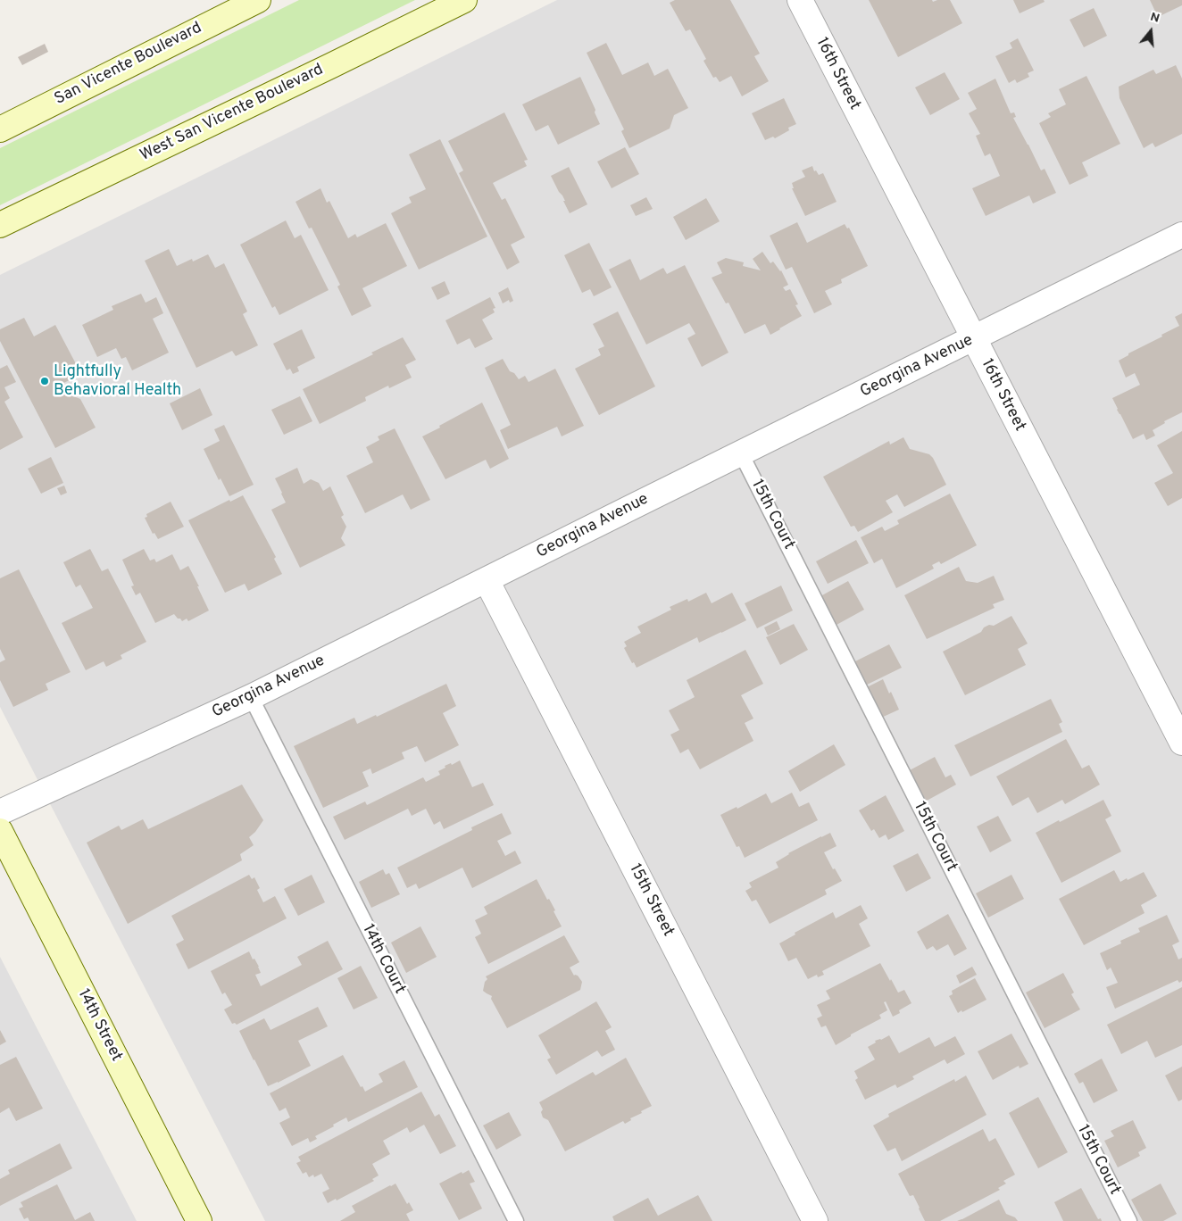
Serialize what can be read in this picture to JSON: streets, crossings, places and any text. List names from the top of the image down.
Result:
{
  "streets": {
    "main road": ["San Vicente Boulevard", "West San Vicente Boulevard", "14th Street"],
    "street": ["16th Street", "Georgina Avenue", "15th Street"],
    "lane": ["15th Court", "14th Court"]
  },
  "crossings": [
    ["16th Street", "Georgina Avenue"],
    ["Georgina Avenue", "15th Court"],
    ["Georgina Avenue", "15th Street"],
    ["Georgina Avenue", "14th Court"]
  ],
  "places": ["Lightfully Behavioral Health"],
  "north": "top"
}
